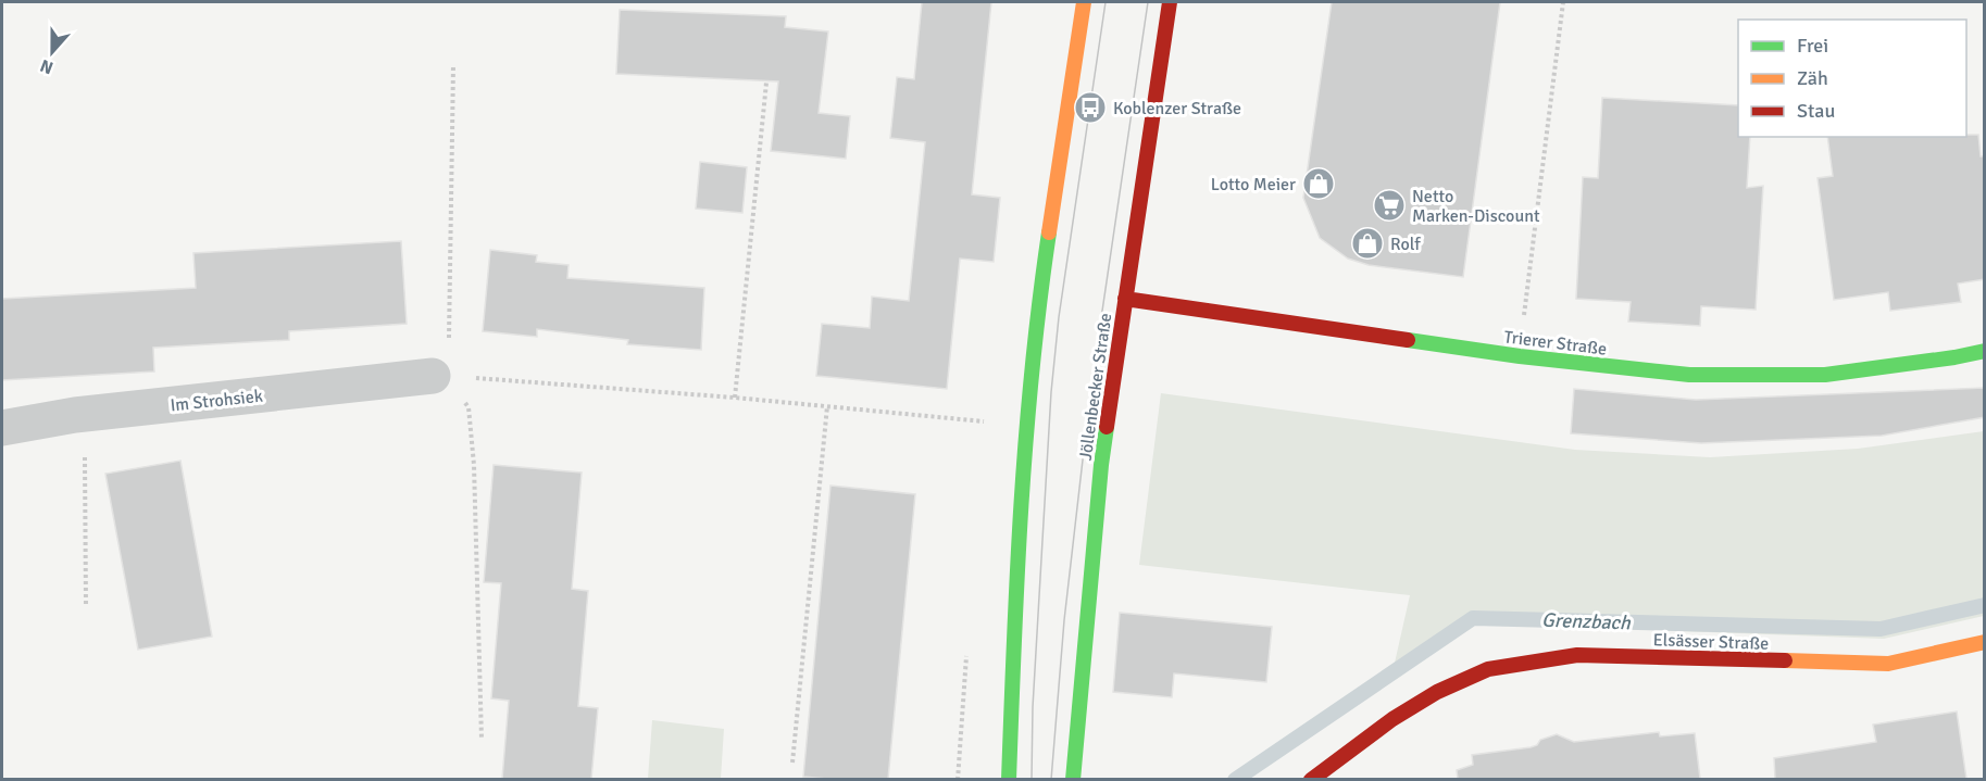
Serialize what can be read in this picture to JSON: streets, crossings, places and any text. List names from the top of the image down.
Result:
{
  "streets": {
    "street": [
      "Trierer Straße",
      "Jöllenbecker Straße",
      "Im Strohsiek",
      "Elsässer Straße"
    ]
  },
  "crossings": [
    ["Trierer Straße", "Jöllenbecker Straße"]
  ],
  "water": ["Grenzbach"],
  "places": {
    "bus stop": ["Koblenzer Straße"],
    "shop": ["Lotto Meier", "Rolf"],
    "supermarket": ["Netto Marken-Discount"]
  },
  "legend": ["Frei", "Zäh", "Stau"],
  "north": "bottom"
}
